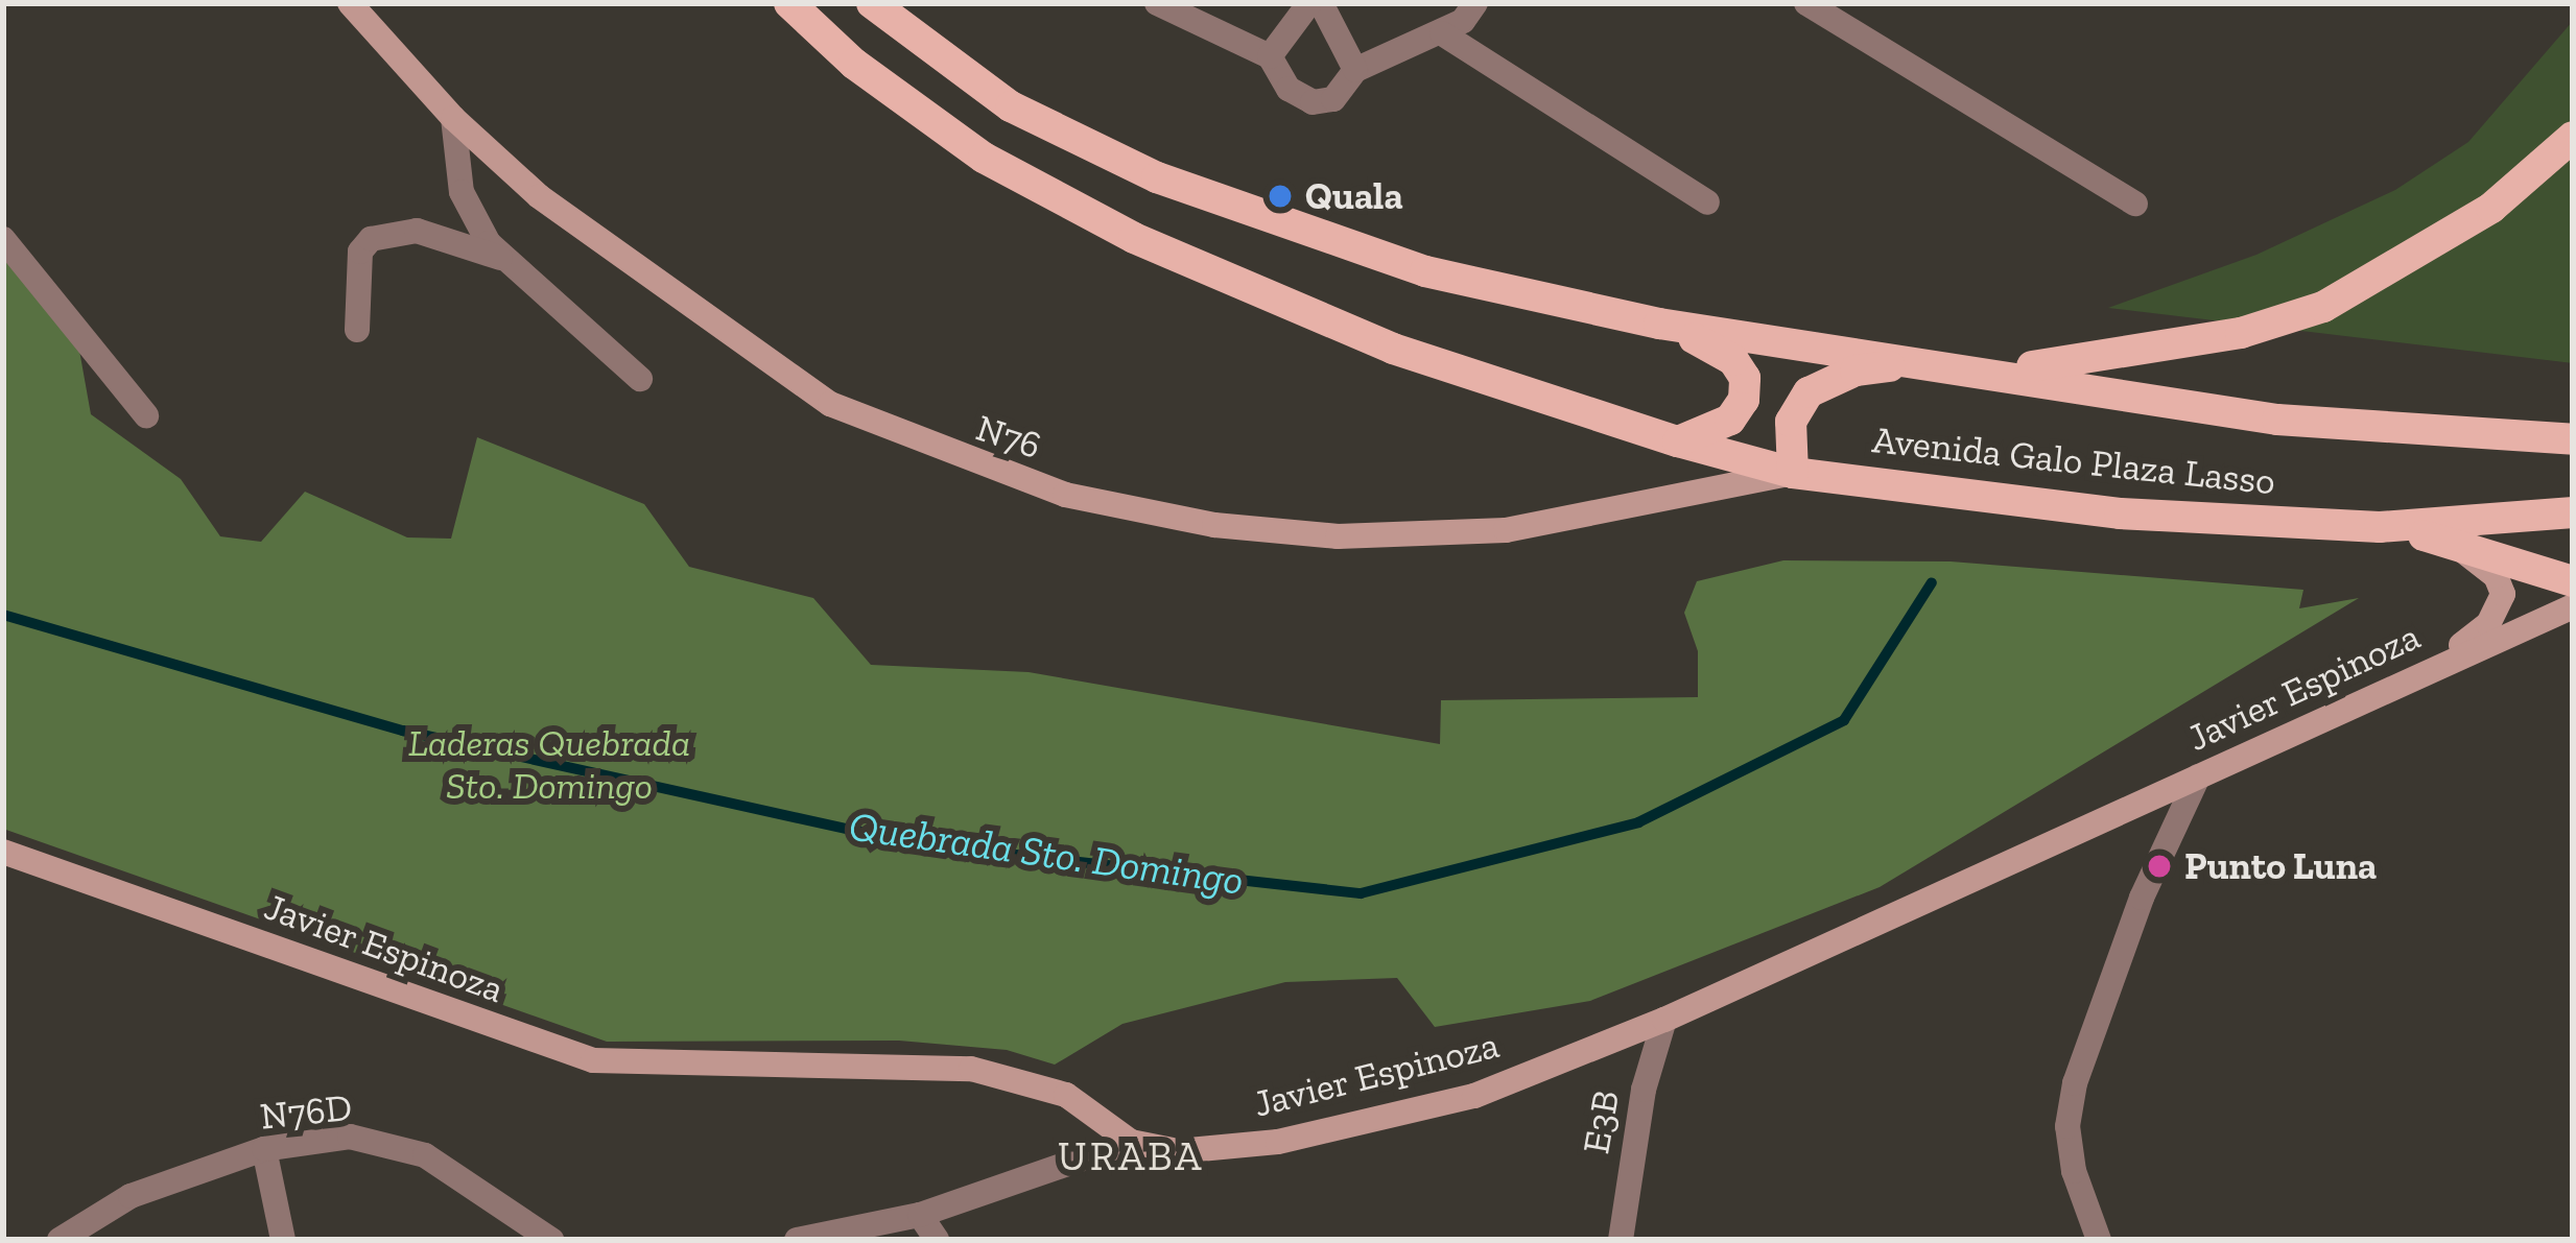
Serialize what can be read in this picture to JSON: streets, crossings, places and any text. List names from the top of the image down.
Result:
{
  "streets": {
    "main road": ["Avenida Galo Plaza Lasso"],
    "street": [
      "N76",
      "Javier Espinoza",
      "N76D",
      "E3B"
    ]
  },
  "crossings": [
    ["N76", "Avenida Galo Plaza Lasso"],
    ["Javier Espinoza", "E3B"]
  ],
  "districts": ["URABA"],
  "water": ["Quebrada Sto. Domingo"],
  "parks": ["Laderas Quebrada Sto. Domingo"],
  "places": ["Quala", "Punto Luna"]
}
